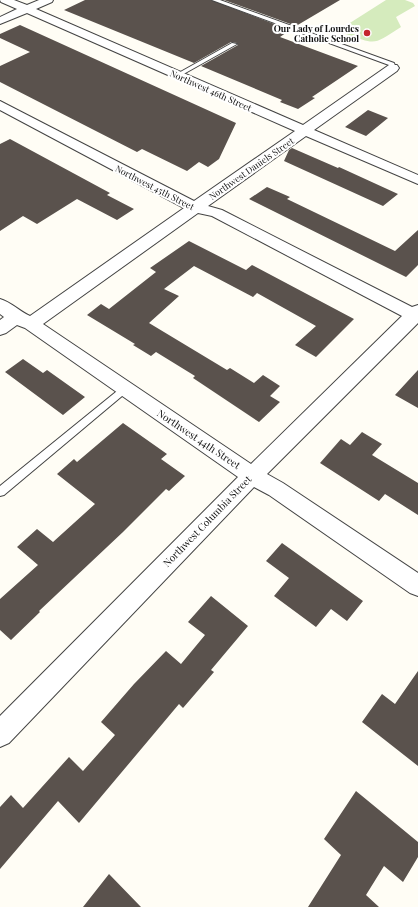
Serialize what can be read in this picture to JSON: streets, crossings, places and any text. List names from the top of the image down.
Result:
{
  "streets": {
    "street": [
      "Northwest 46th Street",
      "Northwest Daniels Street",
      "Northwest 45th Street",
      "Northwest 44th Street",
      "Northwest Columbia Street"
    ]
  },
  "crossings": [
    ["Northwest 46th Street", "Northwest Daniels Street"],
    ["Northwest Daniels Street", "Northwest 45th Street"],
    ["Northwest Daniels Street", "Northwest 44th Street"],
    ["Northwest 45th Street", "Northwest Columbia Street"],
    ["Northwest 44th Street", "Northwest Columbia Street"]
  ],
  "places": ["Our Lady of Lourdes Catholic School"]
}
